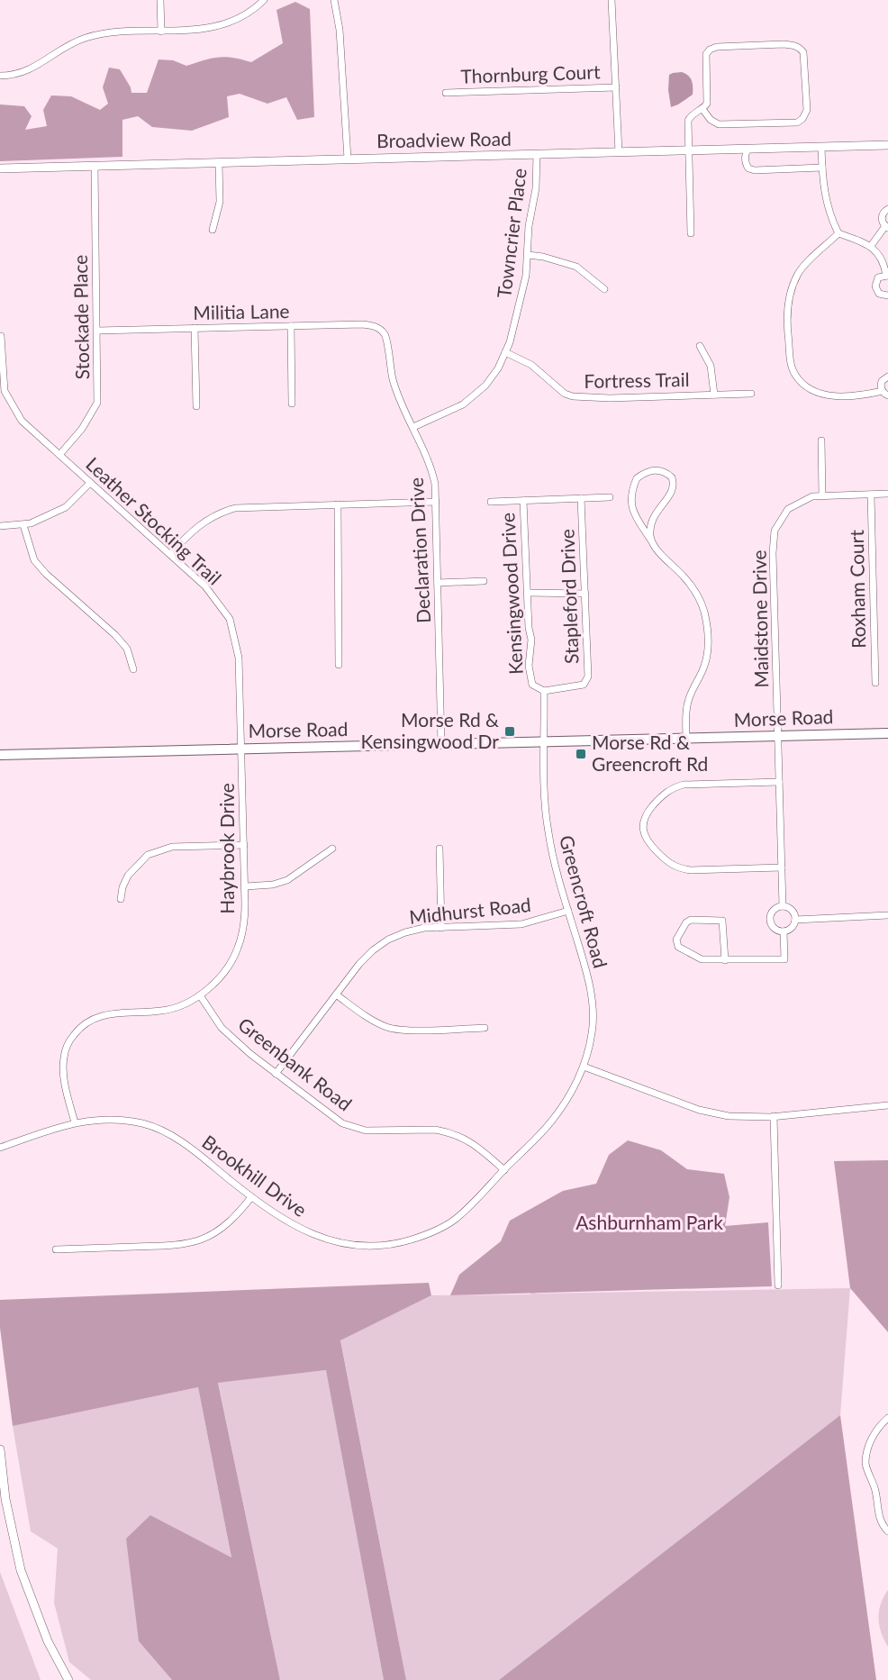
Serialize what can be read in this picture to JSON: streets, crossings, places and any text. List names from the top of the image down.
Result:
{
  "streets": {
    "main road": ["Morse Road"],
    "street": [
      "Thornburg Court",
      "Broadview Road",
      "Towncrier Place",
      "Militia Lane",
      "Stockade Place",
      "Fortress Trail",
      "Leather Stocking Trail",
      "Declaration Drive",
      "Roxham Court",
      "Kensingwood Drive",
      "Stapleford Drive",
      "Maidstone Drive",
      "Haybrook Drive",
      "Greencroft Road",
      "Midhurst Road",
      "Greenbank Road",
      "Brookhill Drive"
    ]
  },
  "crossings": [
    ["Broadview Road", "Towncrier Place"],
    ["Broadview Road", "Stockade Place"],
    ["Towncrier Place", "Fortress Trail"],
    ["Towncrier Place", "Declaration Drive"],
    ["Militia Lane", "Stockade Place"],
    ["Militia Lane", "Declaration Drive"],
    ["Stockade Place", "Leather Stocking Trail"],
    ["Leather Stocking Trail", "Morse Road"],
    ["Leather Stocking Trail", "Haybrook Drive"],
    ["Declaration Drive", "Morse Road"],
    ["Roxham Court", "Maidstone Drive"],
    ["Kensingwood Drive", "Stapleford Drive"],
    ["Kensingwood Drive", "Morse Road"],
    ["Kensingwood Drive", "Greencroft Road"],
    ["Maidstone Drive", "Morse Road"],
    ["Morse Road", "Haybrook Drive"],
    ["Morse Road", "Greencroft Road"],
    ["Haybrook Drive", "Greenbank Road"],
    ["Haybrook Drive", "Brookhill Drive"],
    ["Greencroft Road", "Midhurst Road"],
    ["Greencroft Road", "Brookhill Drive"],
    ["Midhurst Road", "Greenbank Road"],
    ["Greenbank Road", "Brookhill Drive"]
  ],
  "parks": ["Ashburnham Park"],
  "places": {
    "transit": ["Morse Rd & Kensingwood Dr", "Morse Rd & Greencroft Rd"]
  }
}
